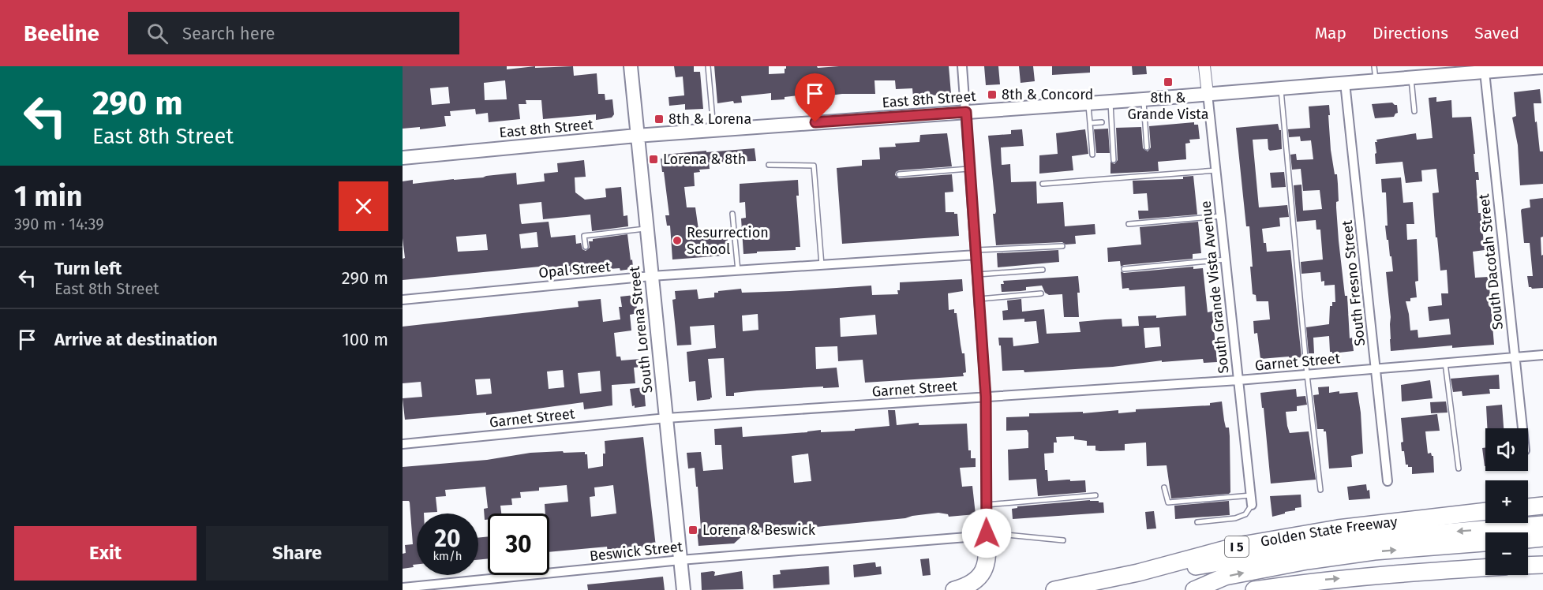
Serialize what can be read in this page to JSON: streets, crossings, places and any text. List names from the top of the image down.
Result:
{
  "streets": {
    "highway": ["Golden State Freeway", "I 5"],
    "main road": ["East 8th Street", "South Lorena Street"],
    "street": [
      "South Dacotah Street",
      "Opal Street",
      "South Fresno Street",
      "South Grande Vista Avenue",
      "Garnet Street",
      "Beswick Street"
    ]
  },
  "crossings": [
    ["East 8th Street", "South Dacotah Street"],
    ["East 8th Street", "South Fresno Street"],
    ["East 8th Street", "South Grande Vista Avenue"],
    ["East 8th Street", "South Lorena Street"],
    ["South Dacotah Street", "Garnet Street"],
    ["Opal Street", "South Lorena Street"],
    ["South Fresno Street", "Garnet Street"],
    ["South Grande Vista Avenue", "Garnet Street"],
    ["South Lorena Street", "Garnet Street"],
    ["South Lorena Street", "Beswick Street"],
    ["Golden State Freeway", "I 5"]
  ],
  "places": {
    "transit": [
      "8th & Grande Vista",
      "8th & Concord",
      "8th & Lorena",
      "Lorena & 8th",
      "Lorena & Beswick"
    ],
    "other": ["Resurrection School"]
  },
  "page": {
    "header": "Beeline",
    "search": "Search here",
    "nav": ["Map", "Directions", "Saved"],
    "turn": ["290 m", "East 8th Street"],
    "heading": ["1 min", "390 m · 14:39"],
    "list": [
      {
        "name": "Turn left",
        "note": "East 8th Street",
        "value": "290 m"
      },
      {
        "name": "Arrive at destination",
        "value": "100 m"
      }
    ],
    "map_buttons": ["+", "−"],
    "speed": "20 km/h",
    "limit": "30",
    "buttons": ["Exit", "Share"]
  }
}
